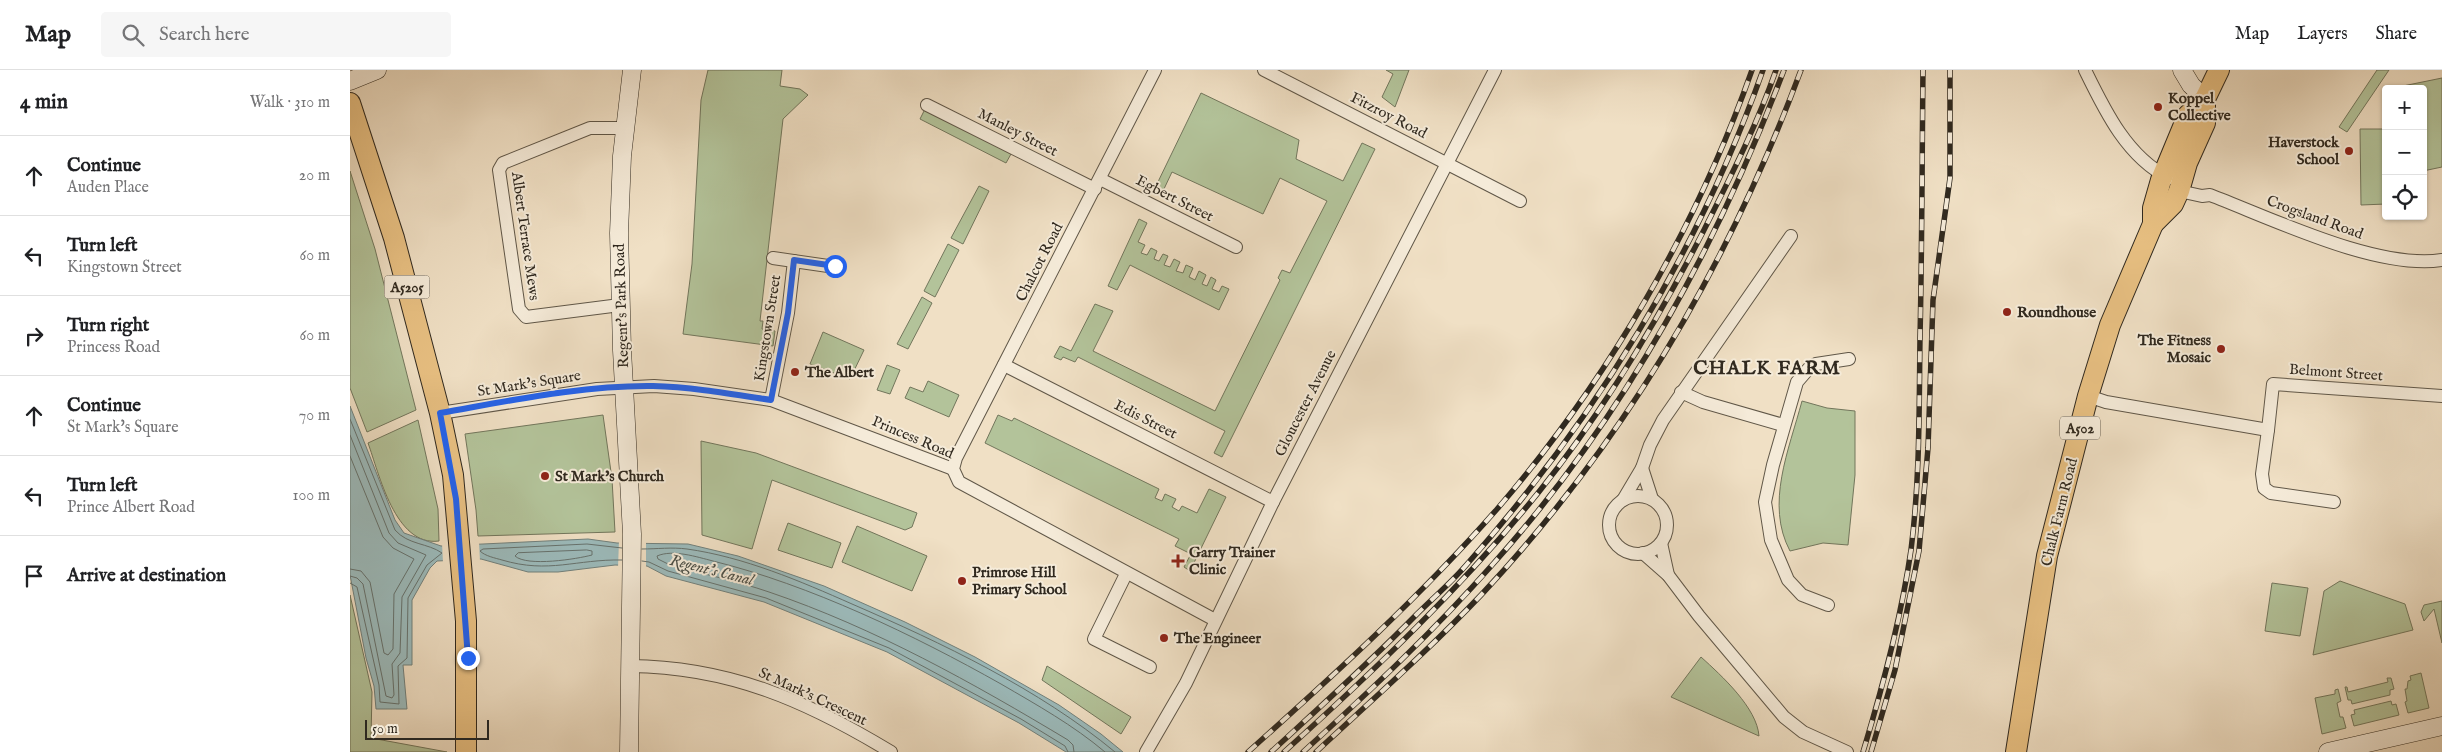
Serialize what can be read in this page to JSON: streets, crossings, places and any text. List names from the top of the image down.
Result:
{
  "streets": {
    "main road": ["A5205", "A502", "Chalk Farm Road"],
    "street": [
      "Fitzroy Road",
      "Manley Street",
      "Egbert Street",
      "Crogsland Road",
      "Albert Terrace Mews",
      "Chalcot Road",
      "Regent's Park Road",
      "Kingstown Street",
      "Belmont Street",
      "St Mark's Square",
      "Gloucester Avenue",
      "Edis Street",
      "Princess Road",
      "St Mark's Crescent"
    ]
  },
  "crossings": [
    ["Fitzroy Road", "Gloucester Avenue"],
    ["Manley Street", "Egbert Street"],
    ["Manley Street", "Chalcot Road"],
    ["Egbert Street", "Chalcot Road"],
    ["Crogsland Road", "A502"],
    ["Crogsland Road", "Chalk Farm Road"],
    ["Albert Terrace Mews", "Regent's Park Road"],
    ["Chalcot Road", "Edis Street"],
    ["Chalcot Road", "Princess Road"],
    ["A5205", "St Mark's Square"],
    ["Regent's Park Road", "St Mark's Square"],
    ["Regent's Park Road", "Princess Road"],
    ["Regent's Park Road", "St Mark's Crescent"],
    ["Kingstown Street", "Princess Road"],
    ["St Mark's Square", "Princess Road"],
    ["Gloucester Avenue", "Edis Street"],
    ["Gloucester Avenue", "Princess Road"],
    ["A502", "Chalk Farm Road"]
  ],
  "districts": ["CHALK FARM"],
  "water": ["Regent's Canal"],
  "places": {
    "other": [
      "Koppel Collective",
      "Haverstock School",
      "Roundhouse",
      "The Fitness Mosaic",
      "The Albert",
      "St Mark's Church",
      "Primrose Hill Primary School",
      "The Engineer"
    ],
    "health": ["Garry Trainer Clinic"]
  },
  "scale_bar": "50 m",
  "page": {
    "header": "Map",
    "search": "Search here",
    "nav": ["Map", "Layers", "Share"],
    "heading": ["4 min", "Walk · 310 m"],
    "map_buttons": ["+", "−"],
    "list": [
      ["Continue", "Auden Place", "20 m"],
      ["Turn left", "Kingstown Street", "60 m"],
      ["Turn right", "Princess Road", "60 m"],
      ["Continue", "St Mark's Square", "70 m"],
      ["Turn left", "Prince Albert Road", "100 m"],
      "Arrive at destination"
    ],
    "scale": "50 m"
  }
}
